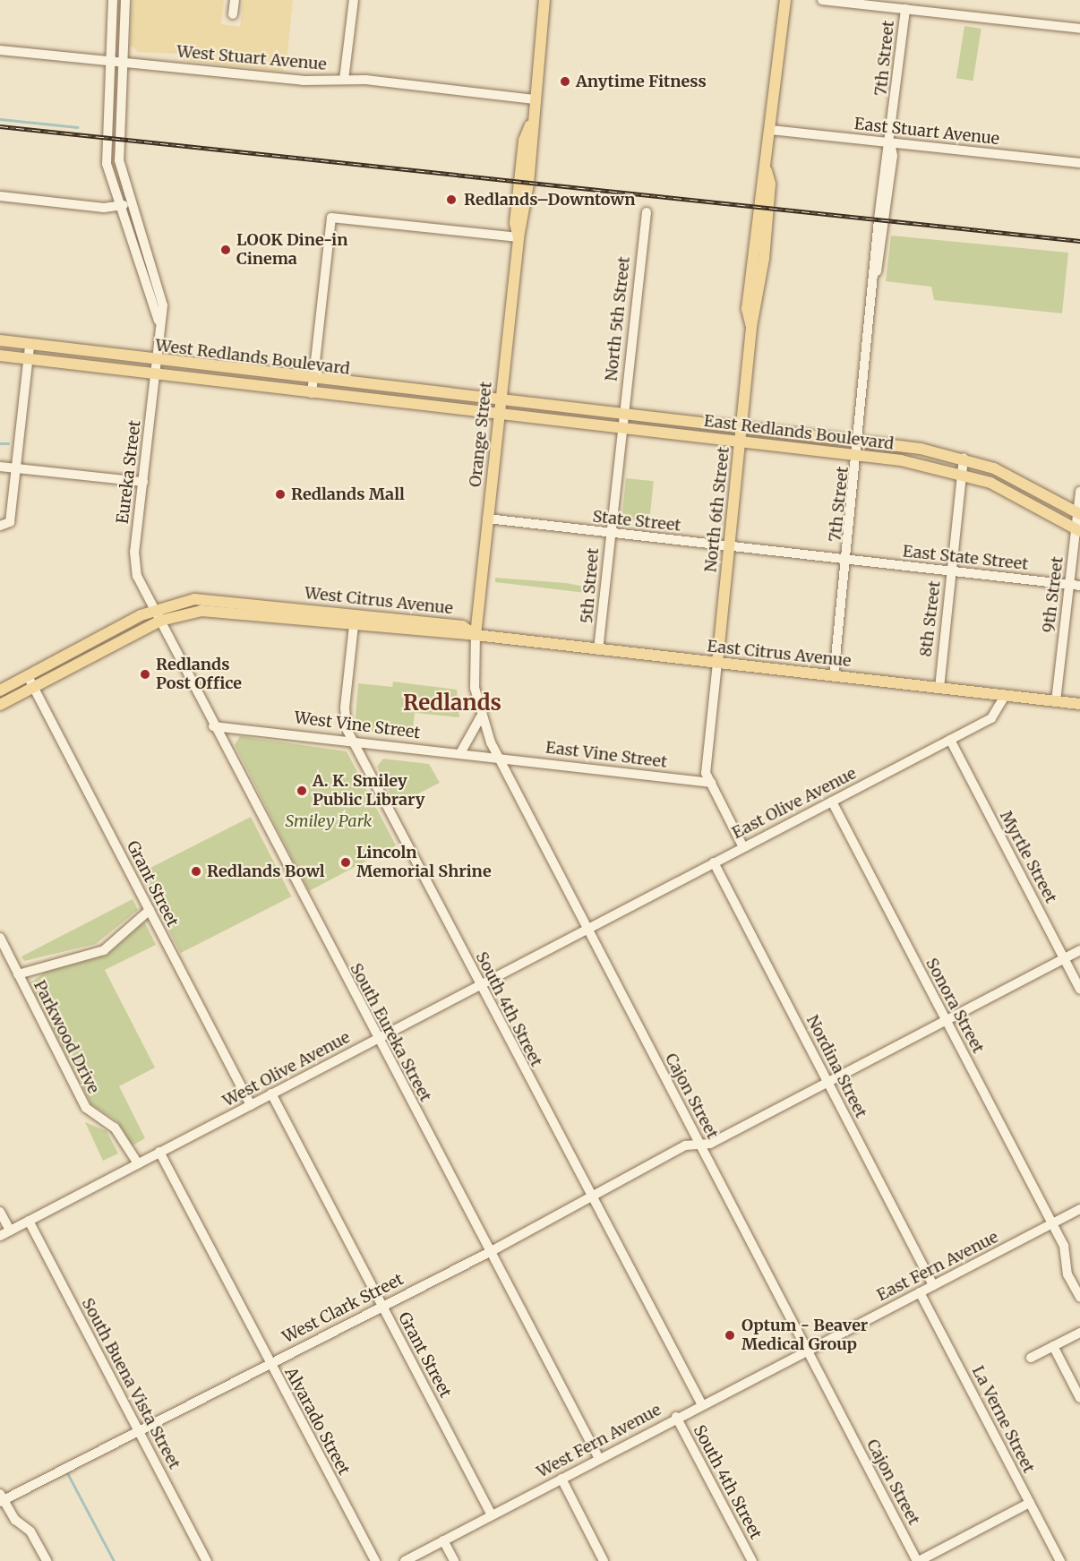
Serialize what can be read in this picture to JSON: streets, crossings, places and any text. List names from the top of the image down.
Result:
{
  "streets": {
    "main road": [
      "West Redlands Boulevard",
      "East Redlands Boulevard",
      "Orange Street",
      "North 6th Street",
      "West Citrus Avenue",
      "East Citrus Avenue"
    ],
    "street": [
      "West Stuart Avenue",
      "7th Street",
      "East Stuart Avenue",
      "North 5th Street",
      "Eureka Street",
      "State Street",
      "East State Street",
      "5th Street",
      "9th Street",
      "8th Street",
      "West Vine Street",
      "East Vine Street",
      "East Olive Avenue",
      "Myrtle Street",
      "Grant Street",
      "Sonora Street",
      "South 4th Street",
      "South Eureka Street",
      "Parkwood Drive",
      "Nordina Street",
      "West Olive Avenue",
      "Cajon Street",
      "East Fern Avenue",
      "West Clark Street",
      "South Buena Vista Street",
      "La Verne Street",
      "Alvarado Street",
      "West Fern Avenue"
    ]
  },
  "crossings": [
    ["West Stuart Avenue", "Orange Street"],
    ["West Stuart Avenue", "Eureka Street"],
    ["7th Street", "East Stuart Avenue"],
    ["7th Street", "East Redlands Boulevard"],
    ["7th Street", "State Street"],
    ["7th Street", "East State Street"],
    ["7th Street", "East Citrus Avenue"],
    ["East Stuart Avenue", "North 6th Street"],
    ["North 5th Street", "East Redlands Boulevard"],
    ["North 5th Street", "5th Street"],
    ["West Redlands Boulevard", "East Redlands Boulevard"],
    ["West Redlands Boulevard", "Orange Street"],
    ["West Redlands Boulevard", "Eureka Street"],
    ["East Redlands Boulevard", "Orange Street"],
    ["East Redlands Boulevard", "North 6th Street"],
    ["East Redlands Boulevard", "5th Street"],
    ["East Redlands Boulevard", "9th Street"],
    ["East Redlands Boulevard", "8th Street"],
    ["Orange Street", "State Street"],
    ["Orange Street", "West Citrus Avenue"],
    ["Orange Street", "East Citrus Avenue"],
    ["Orange Street", "Cajon Street"],
    ["Eureka Street", "West Citrus Avenue"],
    ["Eureka Street", "South Eureka Street"],
    ["North 6th Street", "State Street"],
    ["North 6th Street", "East Citrus Avenue"],
    ["State Street", "East State Street"],
    ["State Street", "5th Street"],
    ["East State Street", "9th Street"],
    ["East State Street", "8th Street"],
    ["5th Street", "East Citrus Avenue"],
    ["9th Street", "East Citrus Avenue"],
    ["West Citrus Avenue", "East Citrus Avenue"],
    ["West Citrus Avenue", "Grant Street"],
    ["West Citrus Avenue", "South 4th Street"],
    ["West Citrus Avenue", "South Eureka Street"],
    ["West Citrus Avenue", "Cajon Street"],
    ["8th Street", "East Citrus Avenue"],
    ["East Citrus Avenue", "East Olive Avenue"],
    ["East Citrus Avenue", "Cajon Street"],
    ["West Vine Street", "East Vine Street"],
    ["West Vine Street", "South 4th Street"],
    ["West Vine Street", "South Eureka Street"],
    ["West Vine Street", "Cajon Street"],
    ["East Vine Street", "Cajon Street"],
    ["East Olive Avenue", "Myrtle Street"],
    ["East Olive Avenue", "Sonora Street"],
    ["East Olive Avenue", "Nordina Street"],
    ["East Olive Avenue", "West Olive Avenue"],
    ["East Olive Avenue", "Cajon Street"],
    ["Myrtle Street", "West Clark Street"],
    ["Grant Street", "West Olive Avenue"],
    ["Grant Street", "West Clark Street"],
    ["Grant Street", "West Fern Avenue"],
    ["Sonora Street", "East Fern Avenue"],
    ["Sonora Street", "West Clark Street"],
    ["South 4th Street", "West Olive Avenue"],
    ["South 4th Street", "West Clark Street"],
    ["South 4th Street", "West Fern Avenue"],
    ["South Eureka Street", "West Olive Avenue"],
    ["South Eureka Street", "West Clark Street"],
    ["South Eureka Street", "West Fern Avenue"],
    ["Parkwood Drive", "West Olive Avenue"],
    ["Nordina Street", "East Fern Avenue"],
    ["Nordina Street", "West Clark Street"],
    ["West Olive Avenue", "Cajon Street"],
    ["West Olive Avenue", "South Buena Vista Street"],
    ["West Olive Avenue", "Alvarado Street"],
    ["Cajon Street", "East Fern Avenue"],
    ["Cajon Street", "West Clark Street"],
    ["Cajon Street", "West Fern Avenue"],
    ["East Fern Avenue", "La Verne Street"],
    ["East Fern Avenue", "West Fern Avenue"],
    ["West Clark Street", "South Buena Vista Street"],
    ["West Clark Street", "Alvarado Street"]
  ],
  "districts": ["Redlands"],
  "parks": ["Smiley Park"],
  "places": [
    "Anytime Fitness",
    "Redlands–Downtown",
    "LOOK Dine-in Cinema",
    "Redlands Mall",
    "Redlands Post Office",
    "A. K. Smiley Public Library",
    "Lincoln Memorial Shrine",
    "Redlands Bowl",
    "Optum - Beaver Medical Group"
  ]
}
